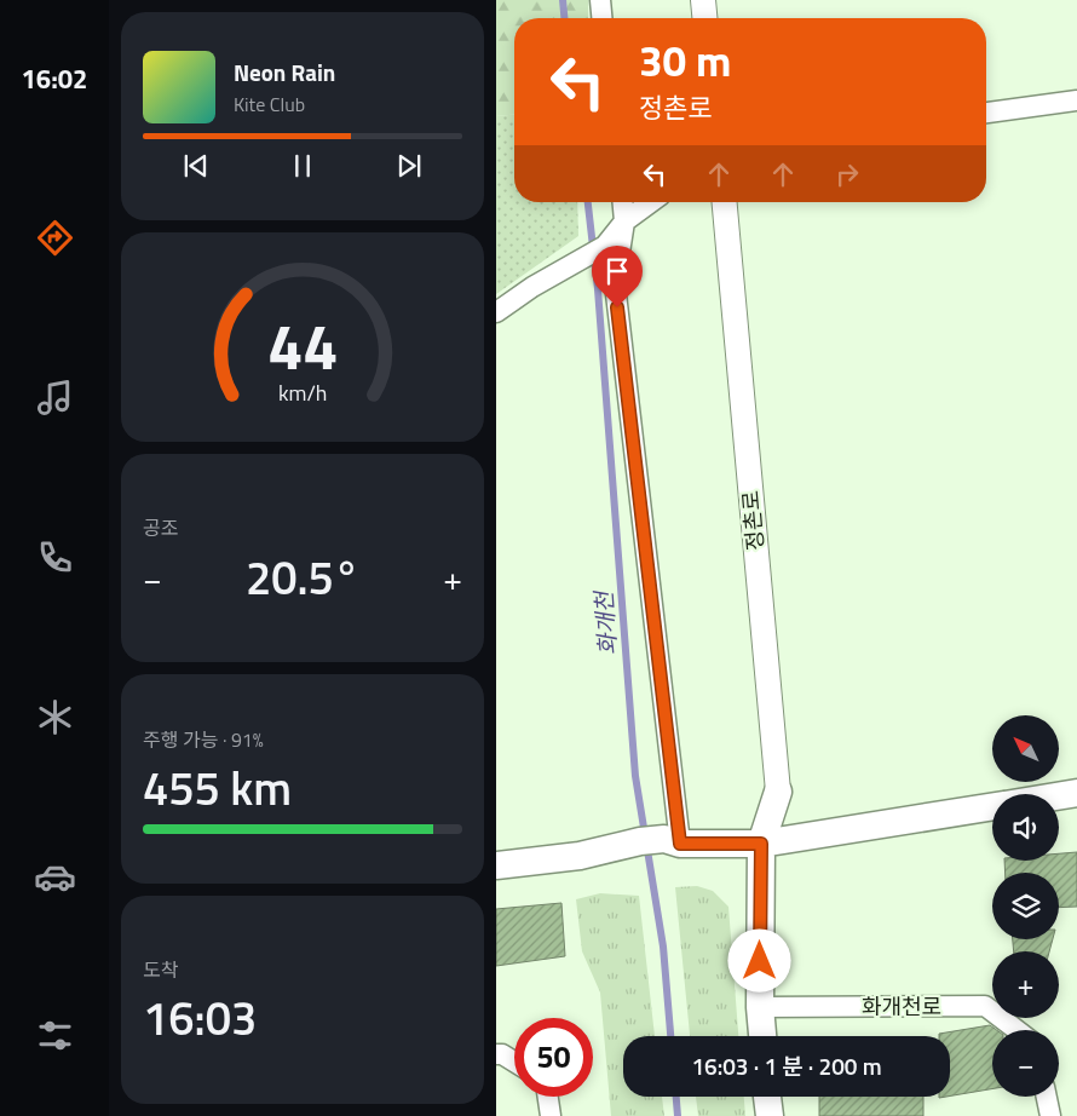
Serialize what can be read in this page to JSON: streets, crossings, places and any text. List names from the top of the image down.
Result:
{
  "streets": {
    "main road": ["정촌로"],
    "street": ["화개천로"]
  },
  "water": ["화개천"],
  "north": "top left",
  "page": {
    "tabs": "16:02",
    "turn": ["30 m", "정촌로"],
    "song": ["Neon Rain", "Kite Club"],
    "tile": [
      "공조",
      ["주행 가능 · 91%", "455 km"],
      ["도착", "16:03"]
    ],
    "heat": ["−", "20.5°", "+"],
    "map_buttons": ["+", "−"],
    "limit": "50",
    "trip": "16:03 · 1 분 · 200 m",
    "gauge": ["44", "km/h"]
  }
}
